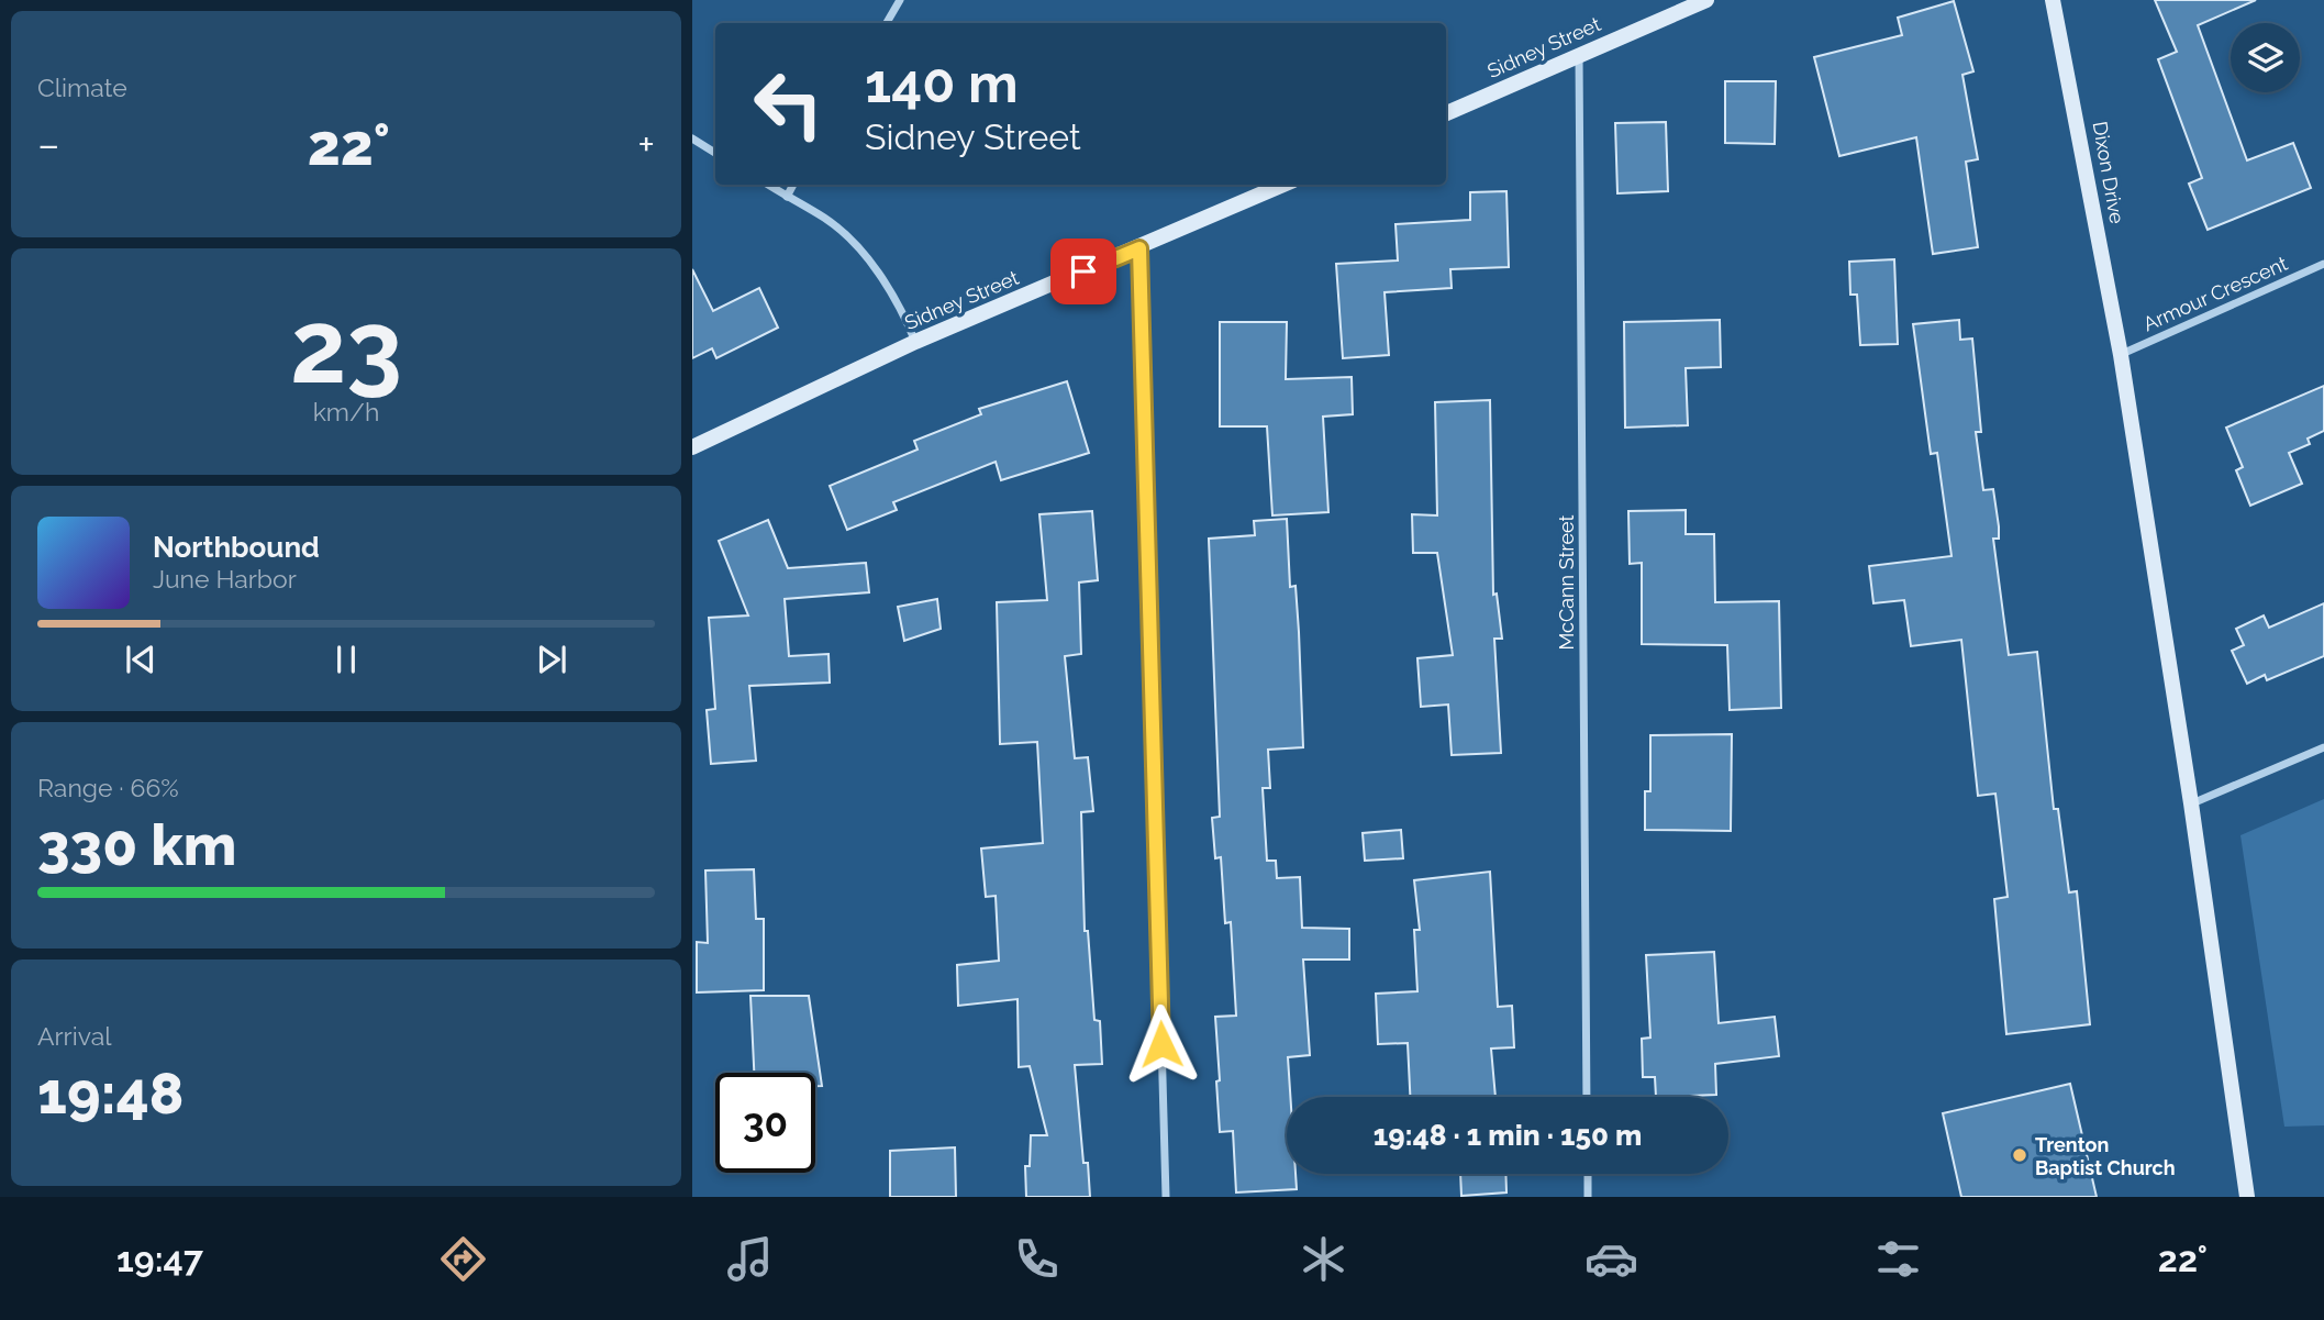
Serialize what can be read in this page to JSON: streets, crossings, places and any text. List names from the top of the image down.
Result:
{
  "streets": {
    "main road": ["Sidney Street", "Dixon Drive"],
    "street": ["Armour Crescent", "McCann Street"]
  },
  "crossings": [
    ["Sidney Street", "McCann Street"],
    ["Dixon Drive", "Armour Crescent"]
  ],
  "places": ["Trenton Baptist Church"],
  "page": {
    "tile": [
      "Climate",
      ["23", "km/h"],
      ["Range · 66%", "330 km"],
      ["Arrival", "19:48"]
    ],
    "turn": ["140 m", "Sidney Street"],
    "heat": ["−", "22°", "+"],
    "song": ["Northbound", "June Harbor"],
    "limit": "30",
    "trip": "19:48 · 1 min · 150 m",
    "tabs": ["19:47", "22°"]
  }
}
